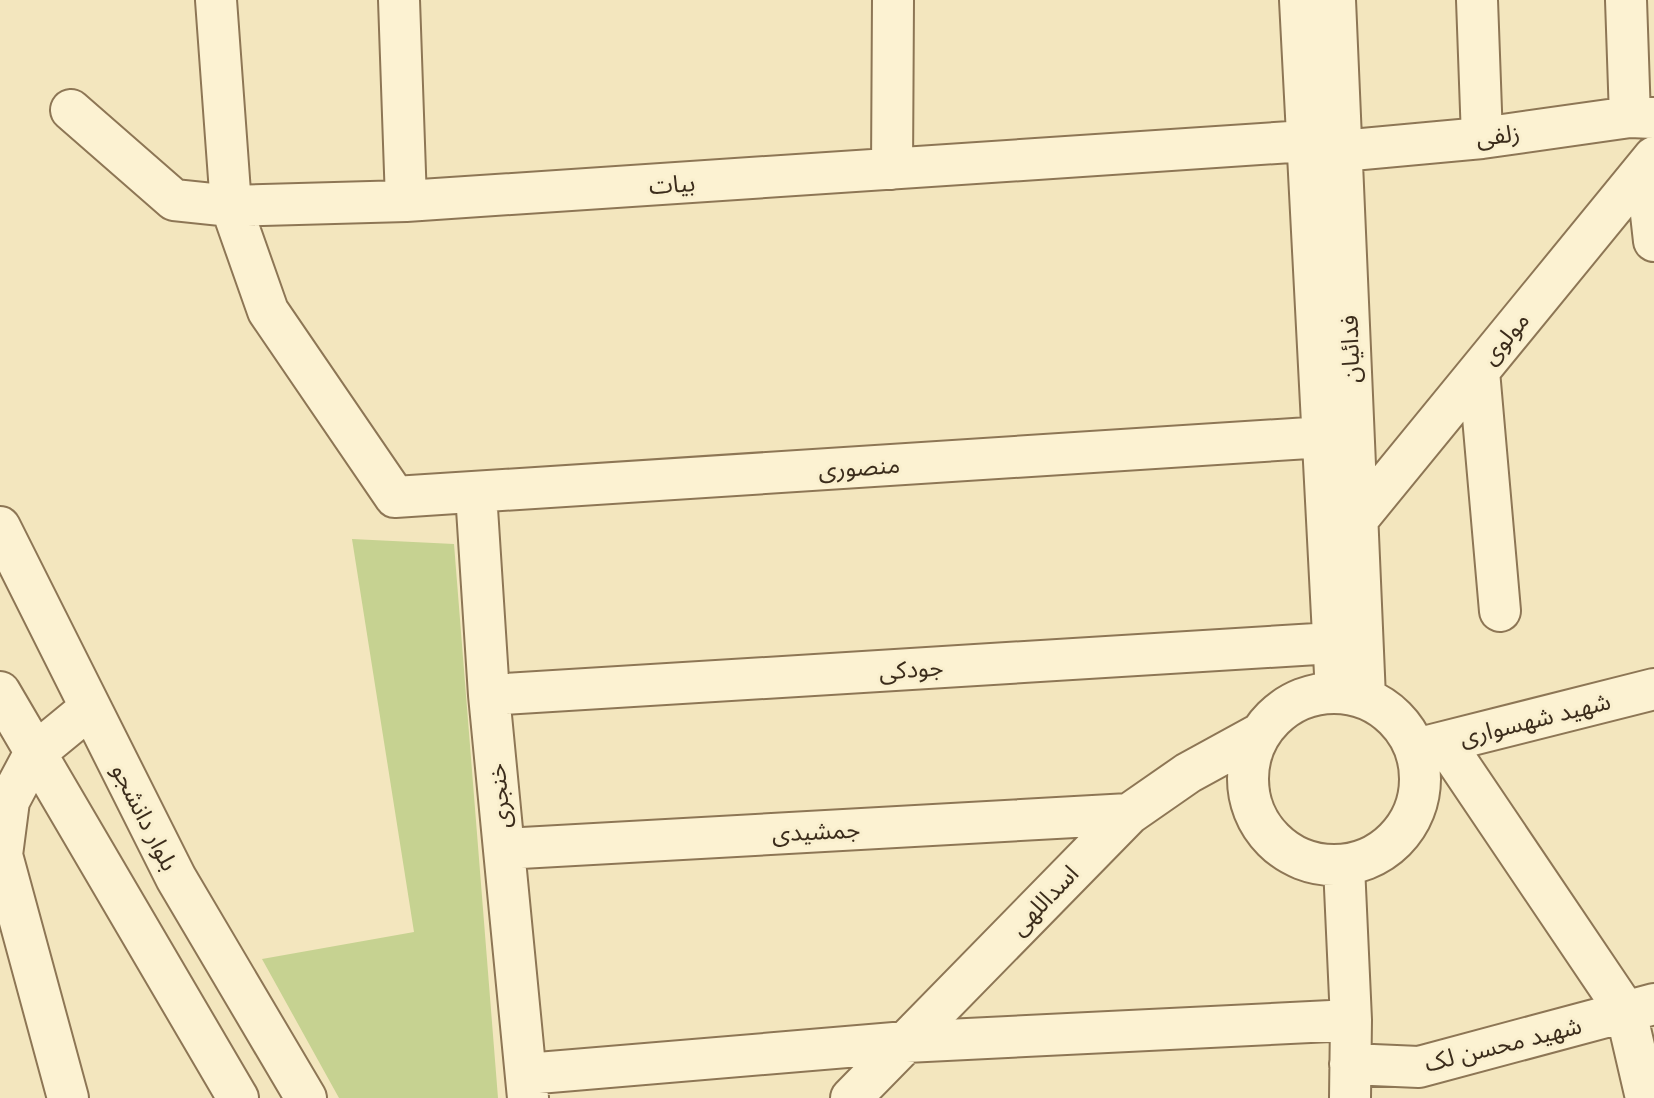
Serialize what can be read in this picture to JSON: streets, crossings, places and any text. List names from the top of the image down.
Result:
{
  "streets": {
    "street": [
      "زلفی",
      "بیات",
      "مولوی",
      "فدائیان",
      "منصوری",
      "جودکی",
      "شهید شهسواری",
      "خنجری",
      "بلوار دانشجو",
      "جمشیدی",
      "اسداللهی",
      "شهید محسن لک"
    ]
  },
  "crossings": [
    ["زلفی", "بیات"],
    ["زلفی", "فدائیان"],
    ["بیات", "فدائیان"],
    ["بیات", "منصوری"],
    ["مولوی", "فدائیان"],
    ["فدائیان", "منصوری"],
    ["فدائیان", "جودکی"],
    ["فدائیان", "شهید شهسواری"],
    ["فدائیان", "اسداللهی"],
    ["منصوری", "خنجری"],
    ["جودکی", "خنجری"],
    ["شهید شهسواری", "اسداللهی"],
    ["خنجری", "جمشیدی"],
    ["جمشیدی", "اسداللهی"]
  ]
}
